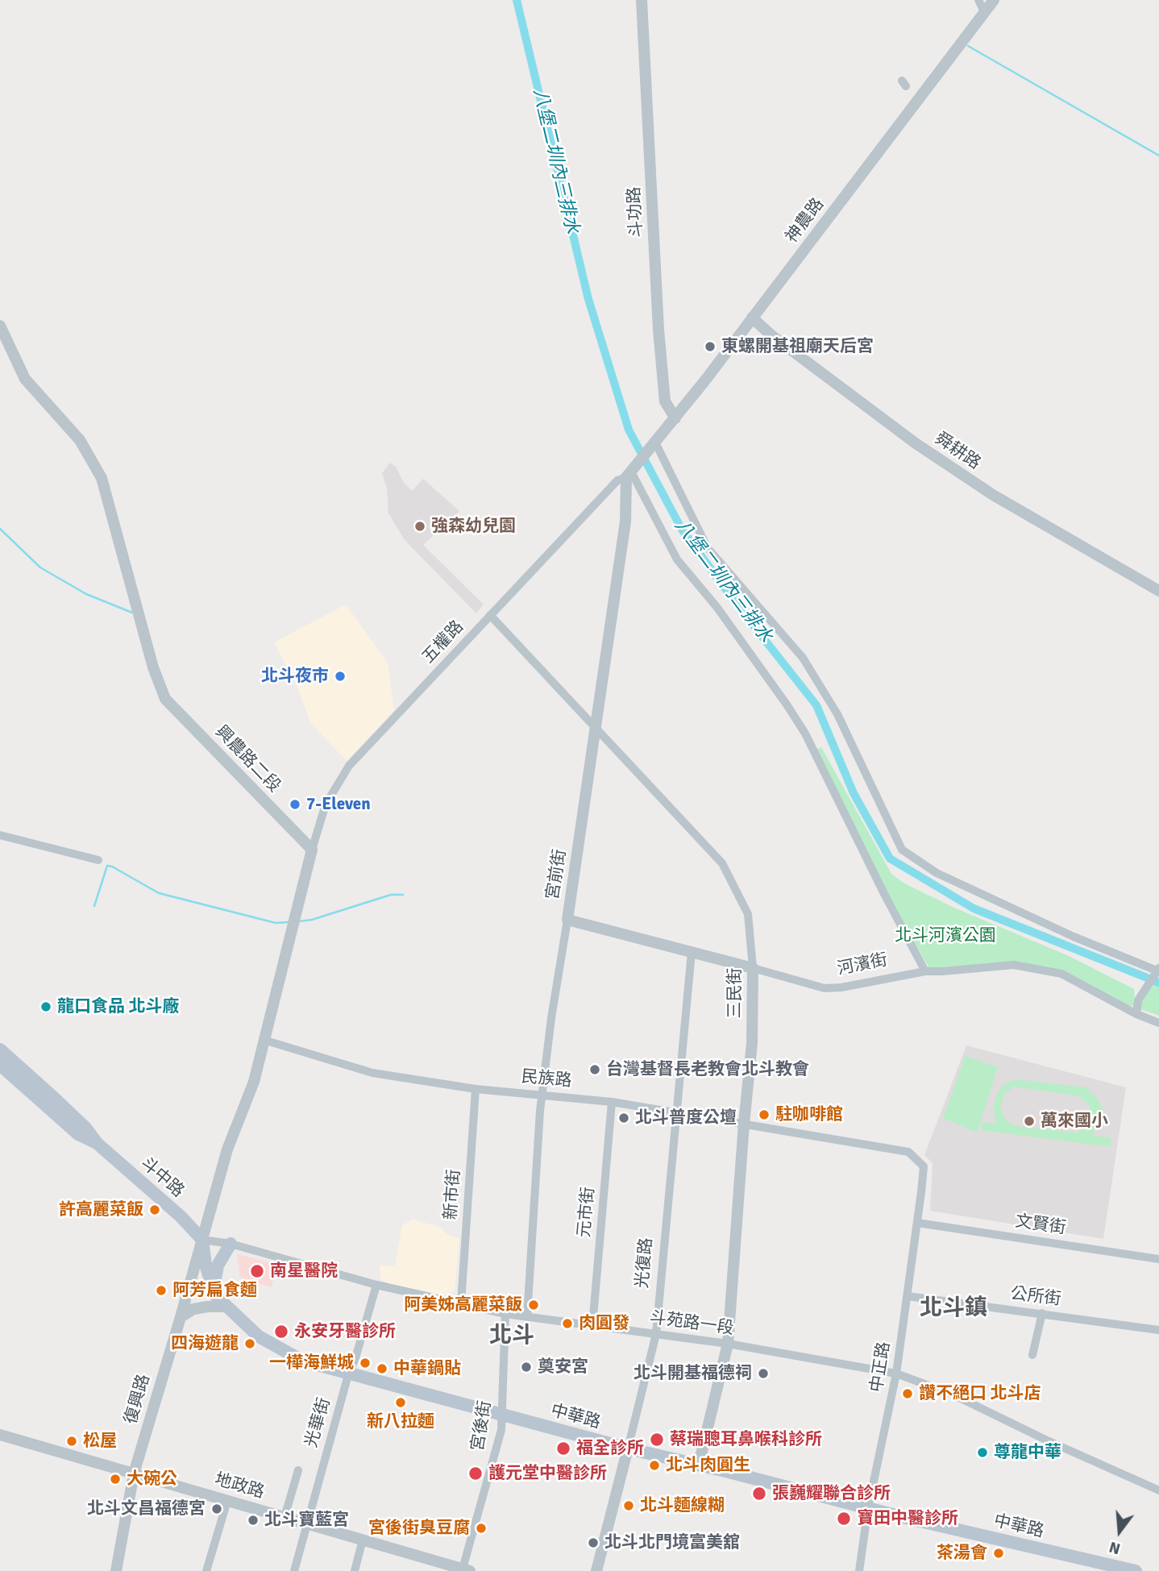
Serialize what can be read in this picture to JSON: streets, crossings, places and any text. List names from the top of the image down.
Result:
{
  "streets": {
    "main road": ["斗中路", "中華路"],
    "street": [
      "斗功路",
      "神農路",
      "舜耕路",
      "五權路",
      "興農路二段",
      "宮前街",
      "河濱街",
      "三民街",
      "民族路",
      "新市街",
      "元市街",
      "文賢街",
      "光復路",
      "公所街",
      "斗苑路一段",
      "中正路",
      "復興路",
      "光華街",
      "宮後街",
      "地政路"
    ]
  },
  "crossings": [
    ["斗功路", "神農路"],
    ["神農路", "舜耕路"],
    ["五權路", "興農路二段"],
    ["五權路", "宮前街"],
    ["五權路", "三民街"],
    ["宮前街", "河濱街"],
    ["宮前街", "三民街"],
    ["宮前街", "民族路"],
    ["宮前街", "斗苑路一段"],
    ["河濱街", "三民街"],
    ["河濱街", "光復路"],
    ["三民街", "民族路"],
    ["三民街", "斗苑路一段"],
    ["三民街", "中華路"],
    ["民族路", "新市街"],
    ["民族路", "元市街"],
    ["民族路", "光復路"],
    ["民族路", "中正路"],
    ["斗中路", "斗苑路一段"],
    ["斗中路", "復興路"],
    ["新市街", "斗苑路一段"],
    ["元市街", "斗苑路一段"],
    ["文賢街", "中正路"],
    ["光復路", "斗苑路一段"],
    ["光復路", "中華路"],
    ["公所街", "中正路"],
    ["斗苑路一段", "中正路"],
    ["斗苑路一段", "復興路"],
    ["斗苑路一段", "光華街"],
    ["斗苑路一段", "宮後街"],
    ["中正路", "中華路"],
    ["復興路", "地政路"],
    ["中華路", "光華街"],
    ["中華路", "宮後街"],
    ["光華街", "地政路"],
    ["宮後街", "地政路"]
  ],
  "districts": ["北斗鎮", "北斗"],
  "water": ["八堡二圳內三排水"],
  "parks": ["北斗河濱公園"],
  "places": [
    "東螺開基祖廟天后宮",
    "強森幼兒園",
    "北斗夜市",
    "7-Eleven",
    "龍口食品 北斗廠",
    "台灣基督長老教會北斗教會",
    "駐咖啡館",
    "北斗普度公壇",
    "萬來國小",
    "許高麗菜飯",
    "南星醫院",
    "阿芳扁食麵",
    "阿美姊高麗菜飯",
    "肉圓發",
    "永安牙醫診所",
    "四海遊龍",
    "一樺海鮮城",
    "奠安宮",
    "中華鍋貼",
    "北斗開基福德祠",
    "讚不絕口 北斗店",
    "新八拉麵",
    "蔡瑞聰耳鼻喉科診所",
    "松屋",
    "福全診所",
    "尊龍中華",
    "北斗肉圓生",
    "護元堂中醫診所",
    "大碗公",
    "張巍耀聯合診所",
    "北斗麵線糊",
    "北斗文昌福德宮",
    "寶田中醫診所",
    "北斗寶藍宮",
    "宮後街臭豆腐",
    "北斗北門境富美舘",
    "茶湯會"
  ],
  "north": "bottom"
}
